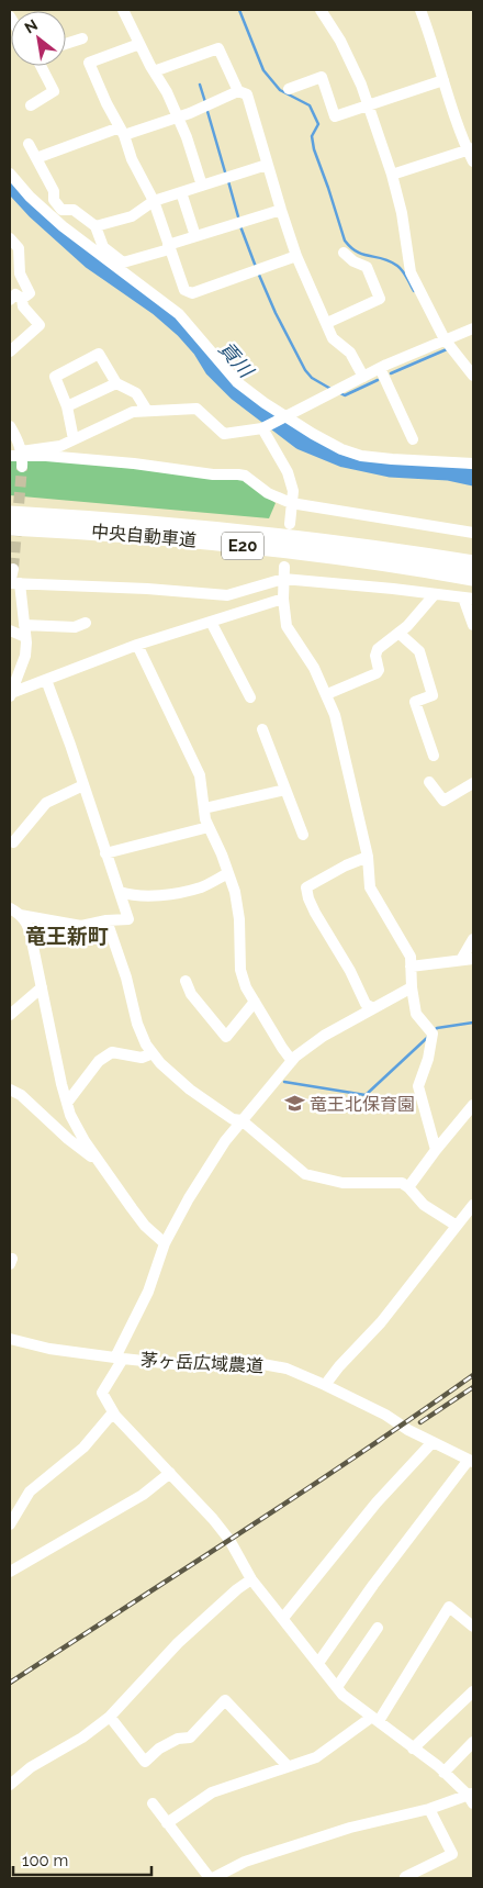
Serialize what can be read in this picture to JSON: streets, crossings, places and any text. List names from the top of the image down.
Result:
{
  "streets": {
    "highway": ["中央自動車道", "E20"],
    "street": ["茅ヶ岳広域農道"]
  },
  "districts": ["竜王新町"],
  "water": ["貢川"],
  "places": {
    "school or university": ["竜王北保育園"]
  },
  "scale_bar": "100 m",
  "north": "top left"
}
